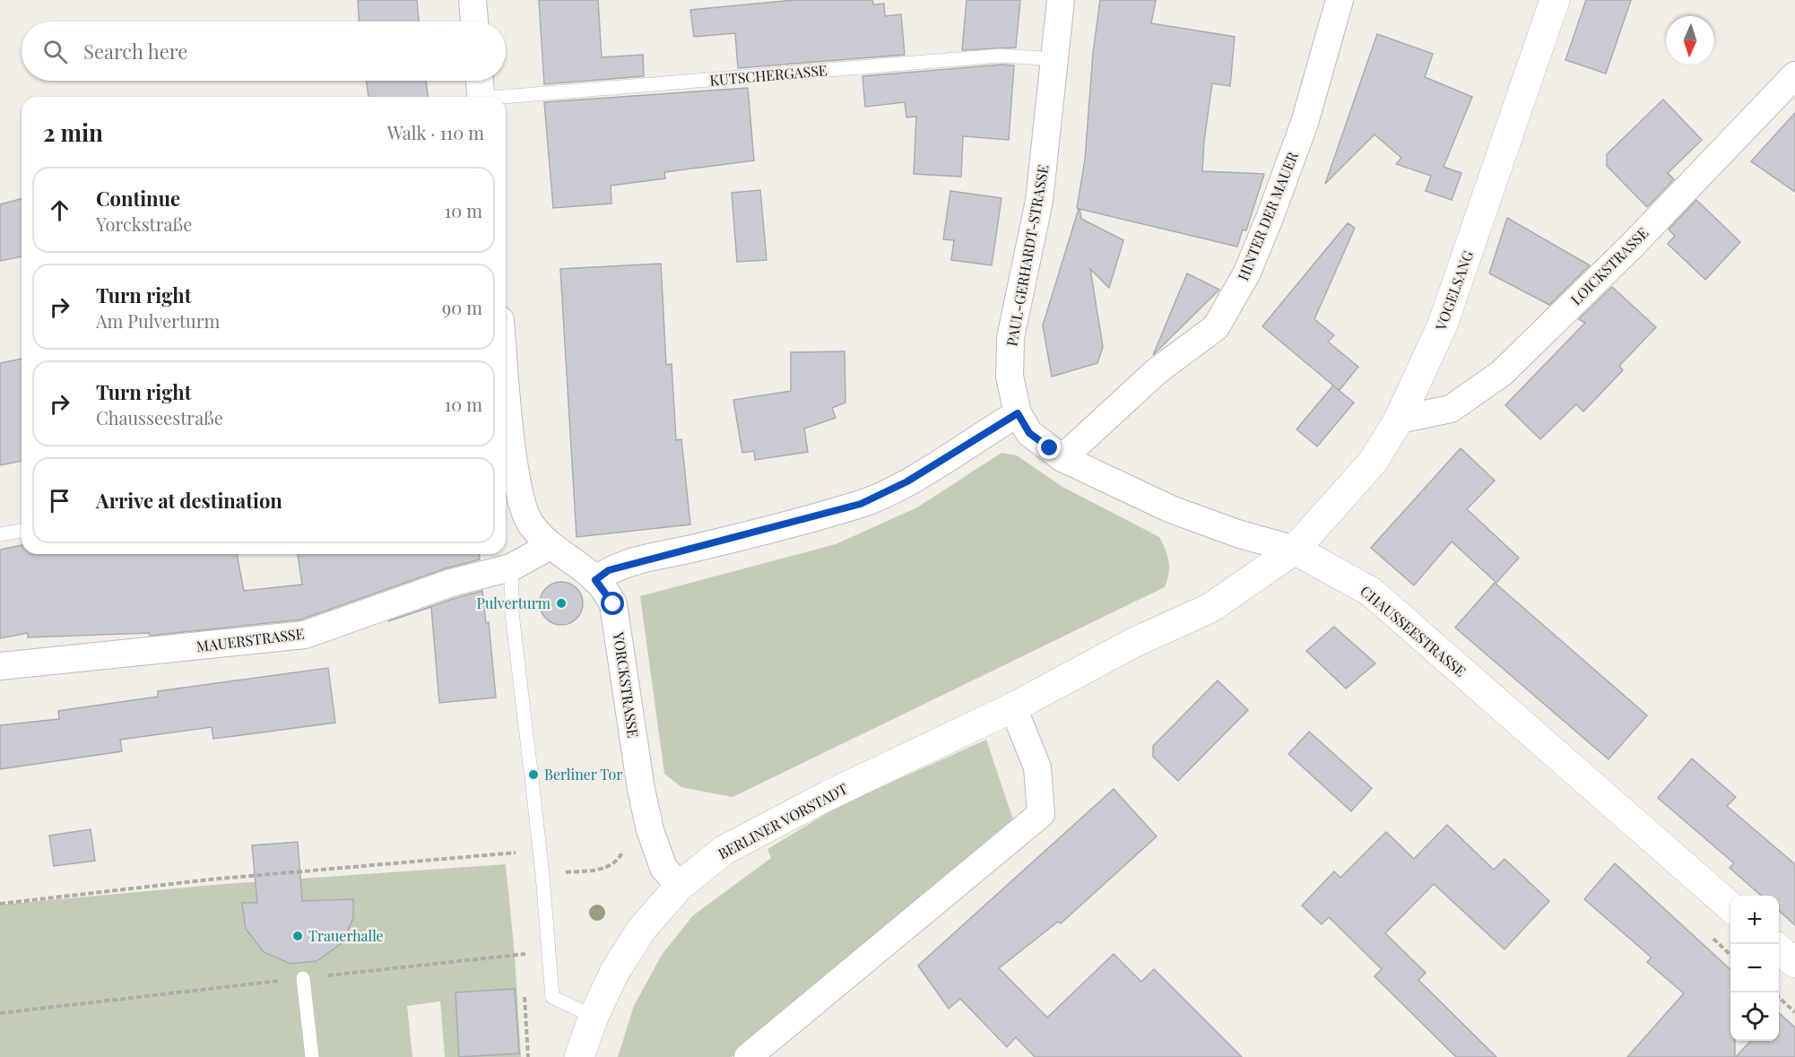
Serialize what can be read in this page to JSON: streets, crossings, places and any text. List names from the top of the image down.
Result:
{
  "streets": {
    "main road": ["VOGELSANG", "CHAUSSEESTRASSE", "BERLINER VORSTADT"],
    "street": [
      "HINTER DER MAUER",
      "PAUL-GERHARDT-STRASSE",
      "LOICKSTRASSE",
      "MAUERSTRASSE",
      "YORCKSTRASSE"
    ],
    "lane": ["KUTSCHERGASSE"]
  },
  "crossings": [
    ["KUTSCHERGASSE", "PAUL-GERHARDT-STRASSE"],
    ["HINTER DER MAUER", "CHAUSSEESTRASSE"],
    ["PAUL-GERHARDT-STRASSE", "CHAUSSEESTRASSE"],
    ["LOICKSTRASSE", "VOGELSANG"],
    ["VOGELSANG", "CHAUSSEESTRASSE"],
    ["VOGELSANG", "BERLINER VORSTADT"],
    ["CHAUSSEESTRASSE", "BERLINER VORSTADT"],
    ["MAUERSTRASSE", "YORCKSTRASSE"],
    ["YORCKSTRASSE", "BERLINER VORSTADT"]
  ],
  "places": ["Pulverturm", "Berliner Tor", "Trauerhalle"],
  "north": "bottom",
  "page": {
    "search": "Search here",
    "heading": ["2 min", "Walk · 110 m"],
    "list": [
      ["Continue", "Yorckstraße", "10 m"],
      ["Turn right", "Am Pulverturm", "90 m"],
      ["Turn right", "Chausseestraße", "10 m"],
      "Arrive at destination"
    ],
    "map_buttons": ["+", "−"]
  }
}
